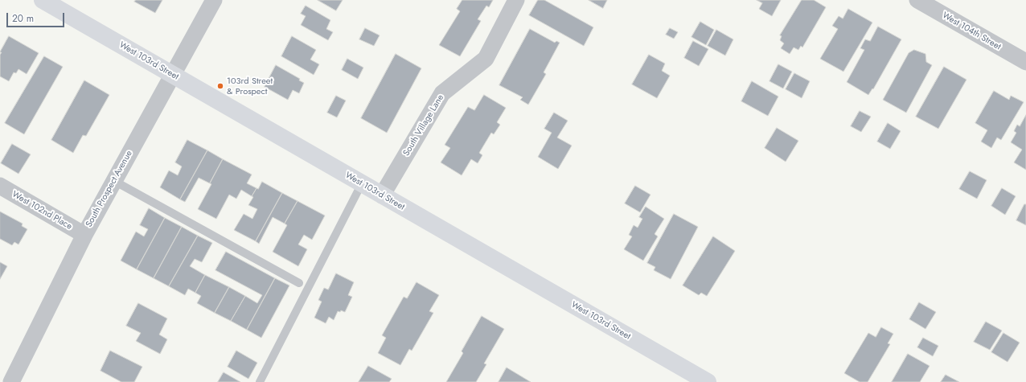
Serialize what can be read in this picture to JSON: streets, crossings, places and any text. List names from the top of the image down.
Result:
{
  "streets": {
    "main road": ["West 103rd Street"],
    "street": [
      "West 104th Street",
      "South Village Lane",
      "South Prospect Avenue",
      "West 102nd Place"
    ]
  },
  "crossings": [
    ["West 103rd Street", "South Village Lane"],
    ["West 103rd Street", "South Prospect Avenue"],
    ["South Prospect Avenue", "West 102nd Place"]
  ],
  "places": ["103rd Street & Prospect"],
  "scale_bar": "20 m"
}
